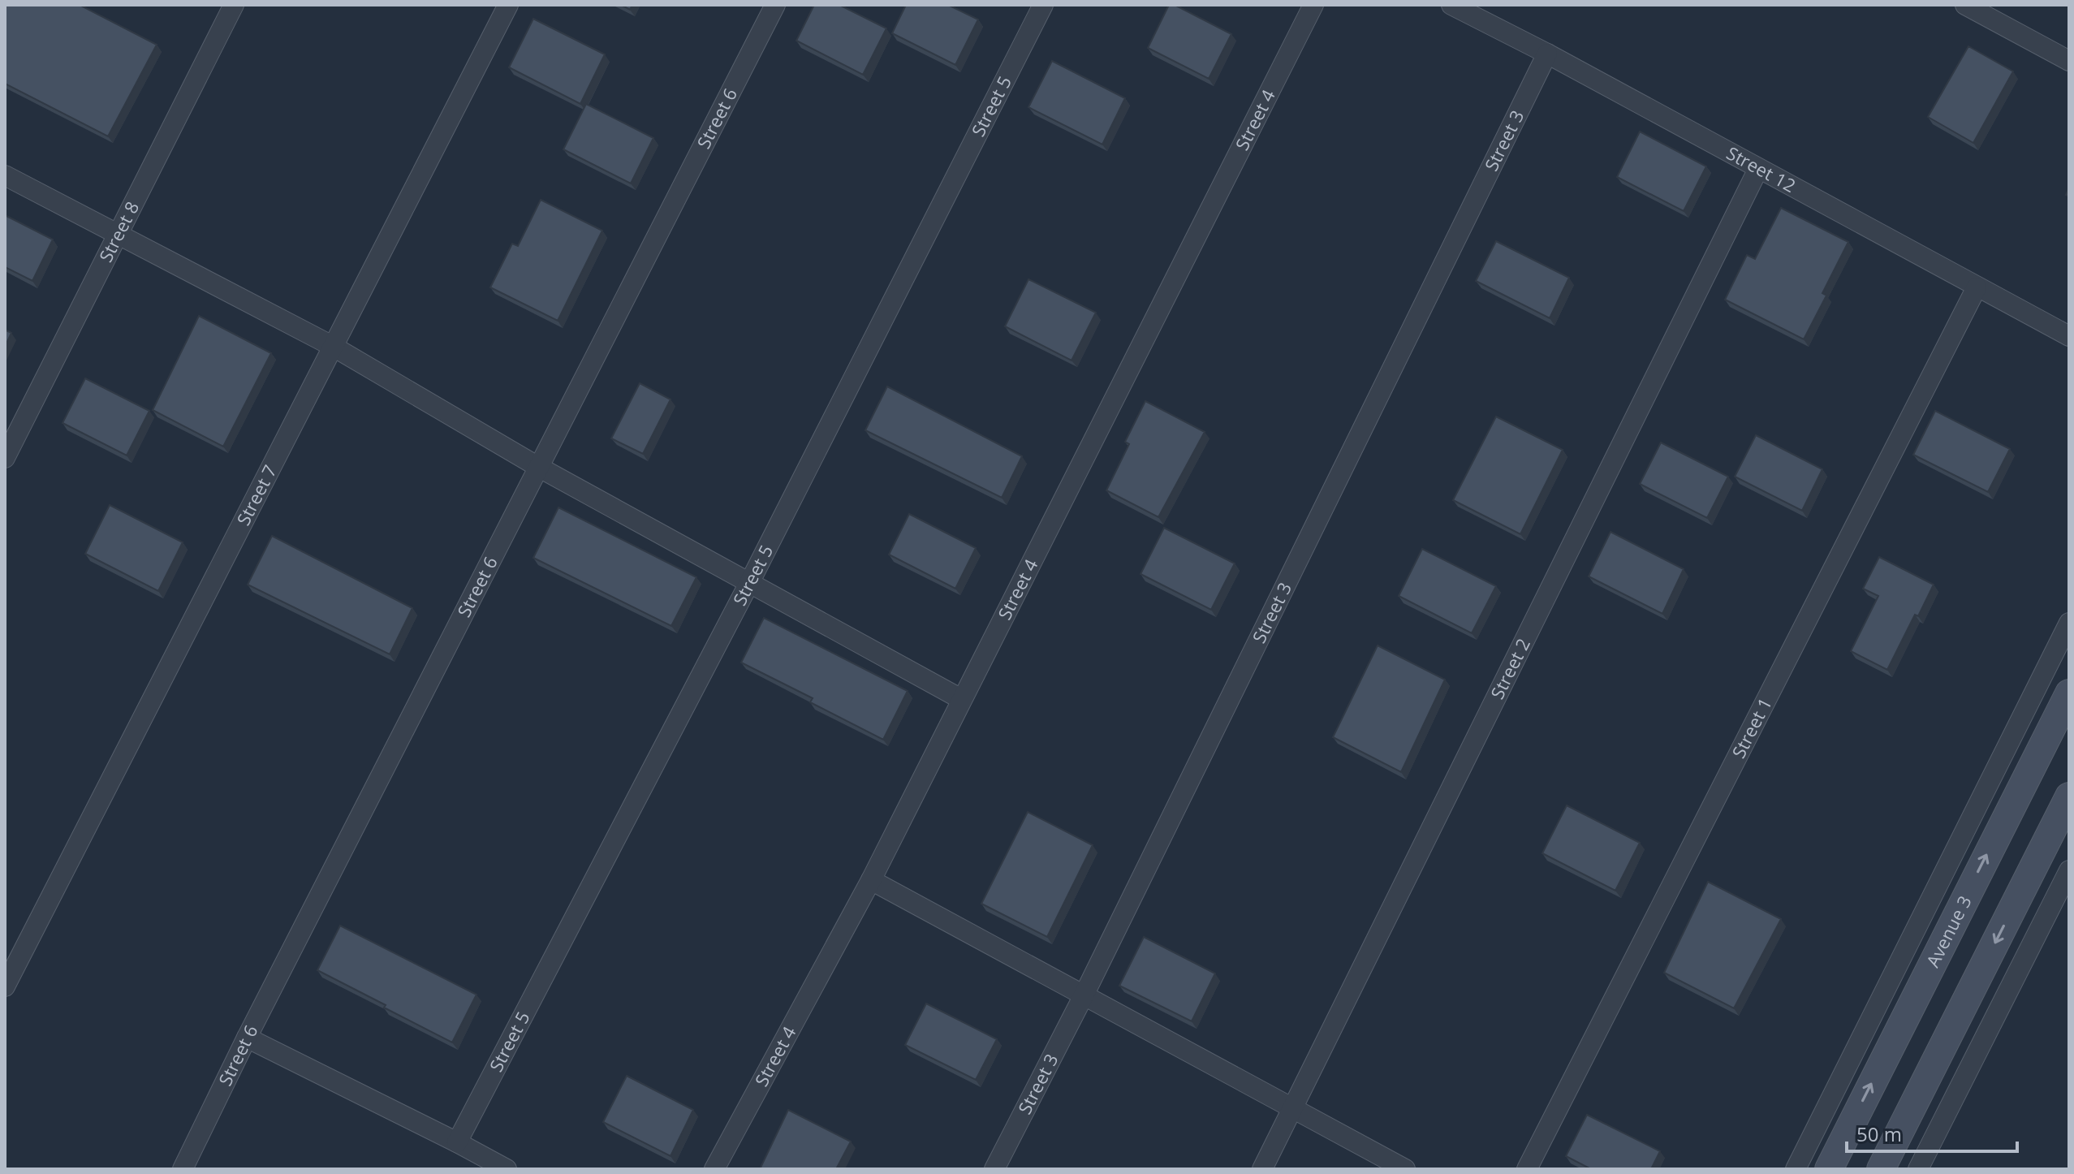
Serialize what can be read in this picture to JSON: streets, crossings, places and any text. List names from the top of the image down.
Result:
{
  "streets": {
    "main road": ["Avenue 3"],
    "street": [
      "Street 5",
      "Street 6",
      "Street 4",
      "Street 3",
      "Street 12",
      "Street 8",
      "Street 7",
      "Street 2",
      "Street 1"
    ]
  },
  "crossings": [
    ["Street 3", "Street 12"],
    ["Street 12", "Street 2"],
    ["Street 12", "Street 1"]
  ],
  "scale_bar": "50 m"
}
